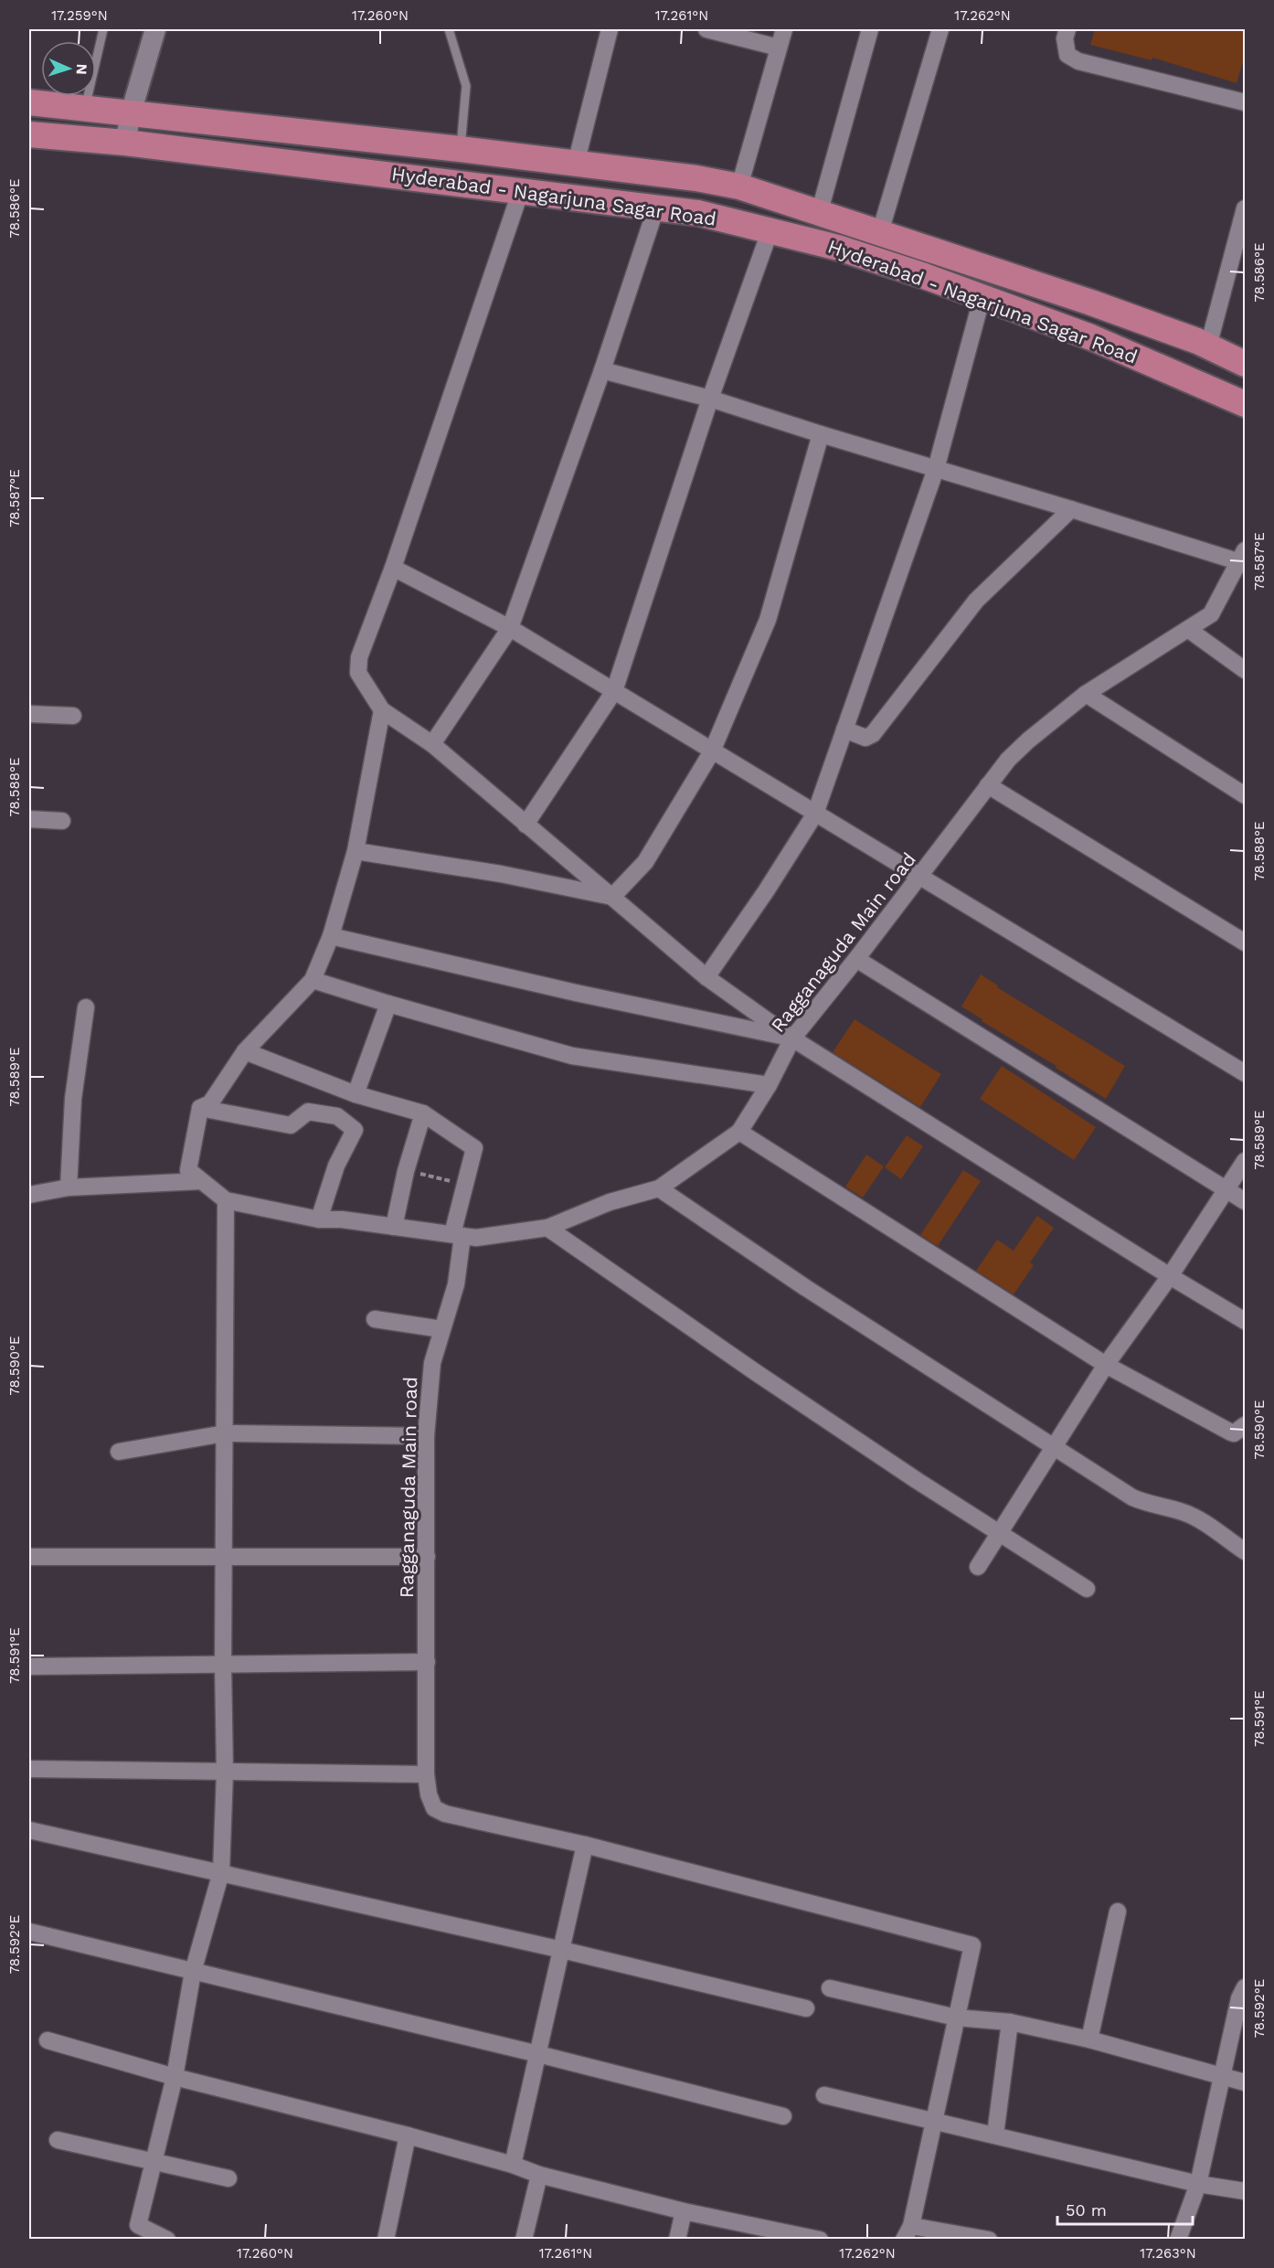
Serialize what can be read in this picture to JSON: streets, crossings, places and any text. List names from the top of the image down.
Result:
{
  "streets": {
    "main road": ["Hyderabad - Nagarjuna Sagar Road"],
    "street": ["Ragganaguda Main road"]
  },
  "scale_bar": "50 m",
  "north": "right",
  "coordinates": [
    "17.259°N",
    "17.260°N",
    "17.261°N",
    "17.262°N",
    "78.586°E",
    "78.587°E",
    "78.588°E",
    "78.589°E",
    "78.590°E",
    "78.591°E",
    "78.592°E",
    "17.263°N"
  ]
}
